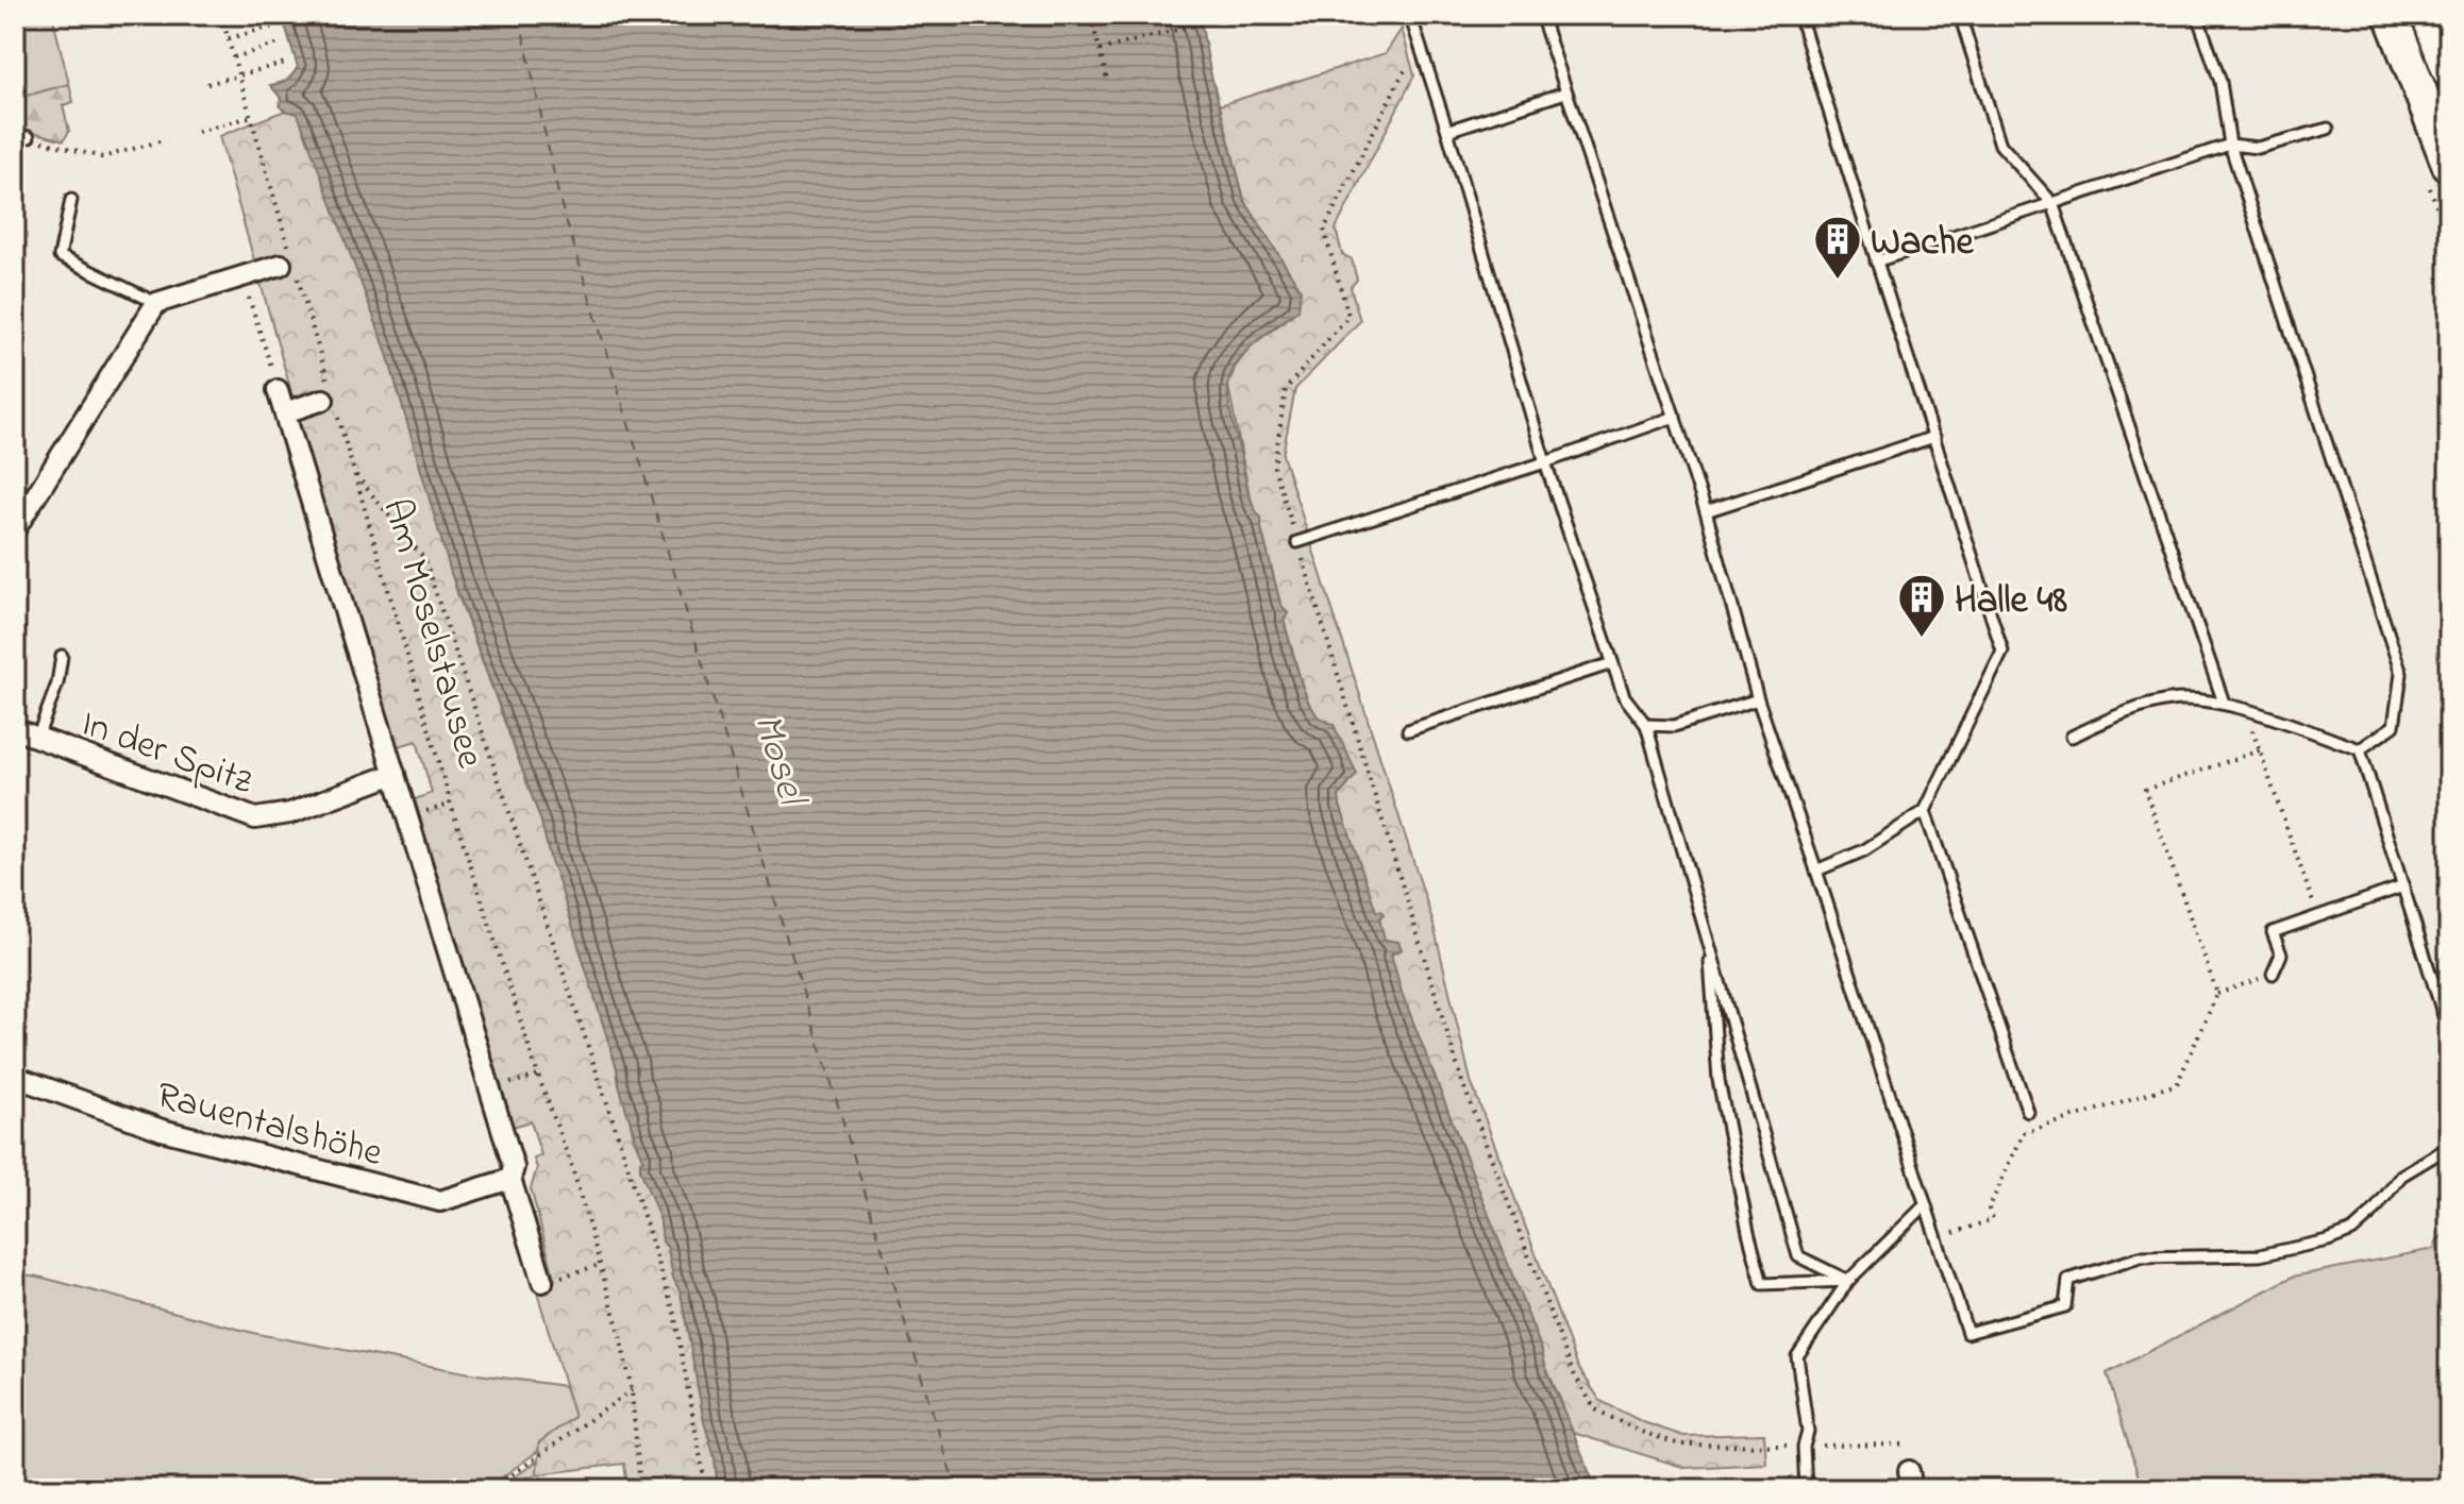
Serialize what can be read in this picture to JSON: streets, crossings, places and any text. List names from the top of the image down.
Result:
{
  "streets": {
    "street": ["Am Moselstausee", "In der Spitz", "Rauentalshöhe"]
  },
  "crossings": [
    ["Am Moselstausee", "In der Spitz"],
    ["Am Moselstausee", "Rauentalshöhe"]
  ],
  "water": ["Mosel"],
  "places": {
    "building": ["Wache", "Halle 48"]
  }
}
